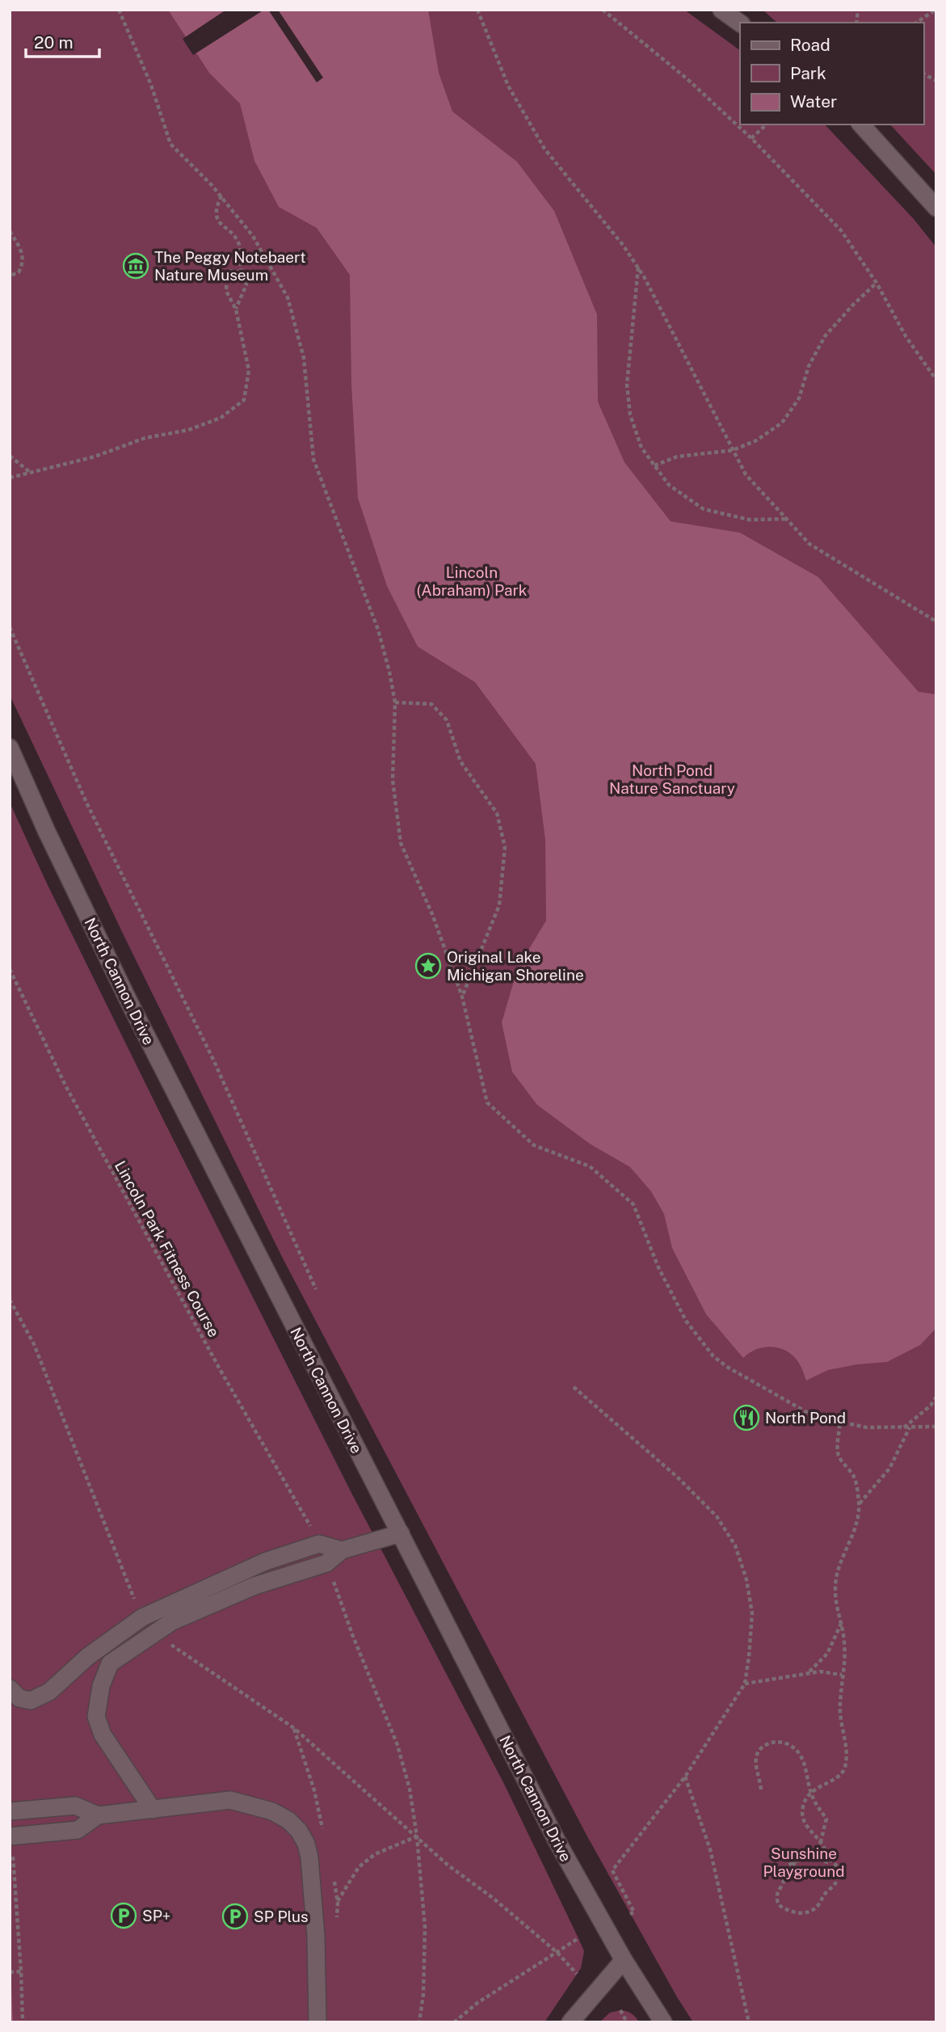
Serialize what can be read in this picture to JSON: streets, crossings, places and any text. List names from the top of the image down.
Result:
{
  "streets": {
    "street": ["North Cannon Drive"],
    "path": ["Lincoln Park Fitness Course"]
  },
  "parks": ["Lincoln (Abraham) Park", "North Pond Nature Sanctuary", "Sunshine Playground"],
  "places": {
    "museum": ["The Peggy Notebaert Nature Museum"],
    "place": ["Original Lake Michigan Shoreline"],
    "restaurant": ["North Pond"],
    "parking": ["SP+", "SP Plus"]
  },
  "legend": ["Road", "Park", "Water"],
  "scale_bar": "20 m"
}
